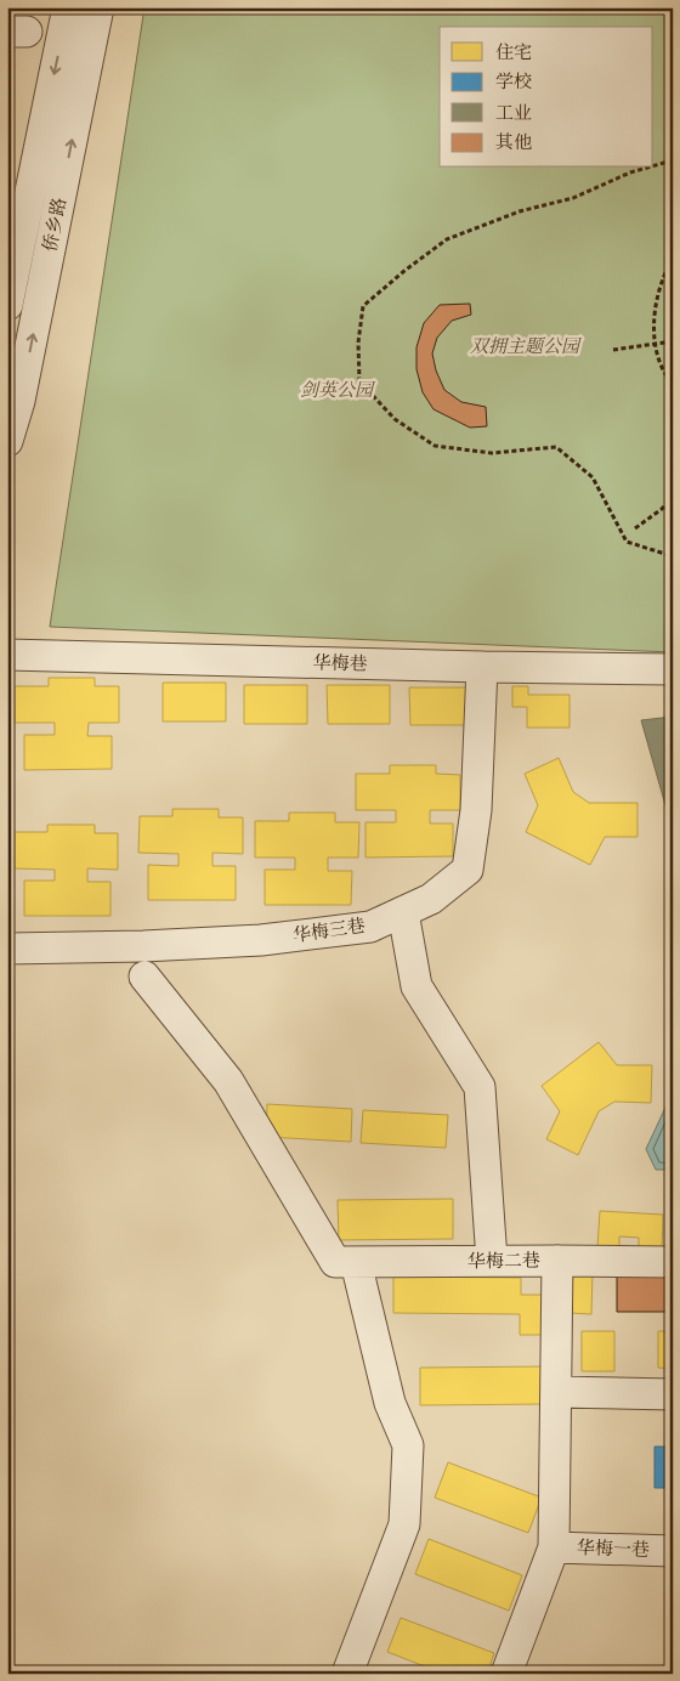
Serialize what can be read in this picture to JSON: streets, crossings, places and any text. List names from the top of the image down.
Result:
{
  "streets": {
    "street": [
      "侨乡路",
      "华梅巷",
      "华梅三巷",
      "华梅二巷",
      "华梅一巷"
    ]
  },
  "crossings": [
    ["华梅巷", "华梅三巷"]
  ],
  "parks": ["双拥主题公园", "剑英公园"],
  "legend": [
    "住宅",
    "学校",
    "工业",
    "其他"
  ]
}
